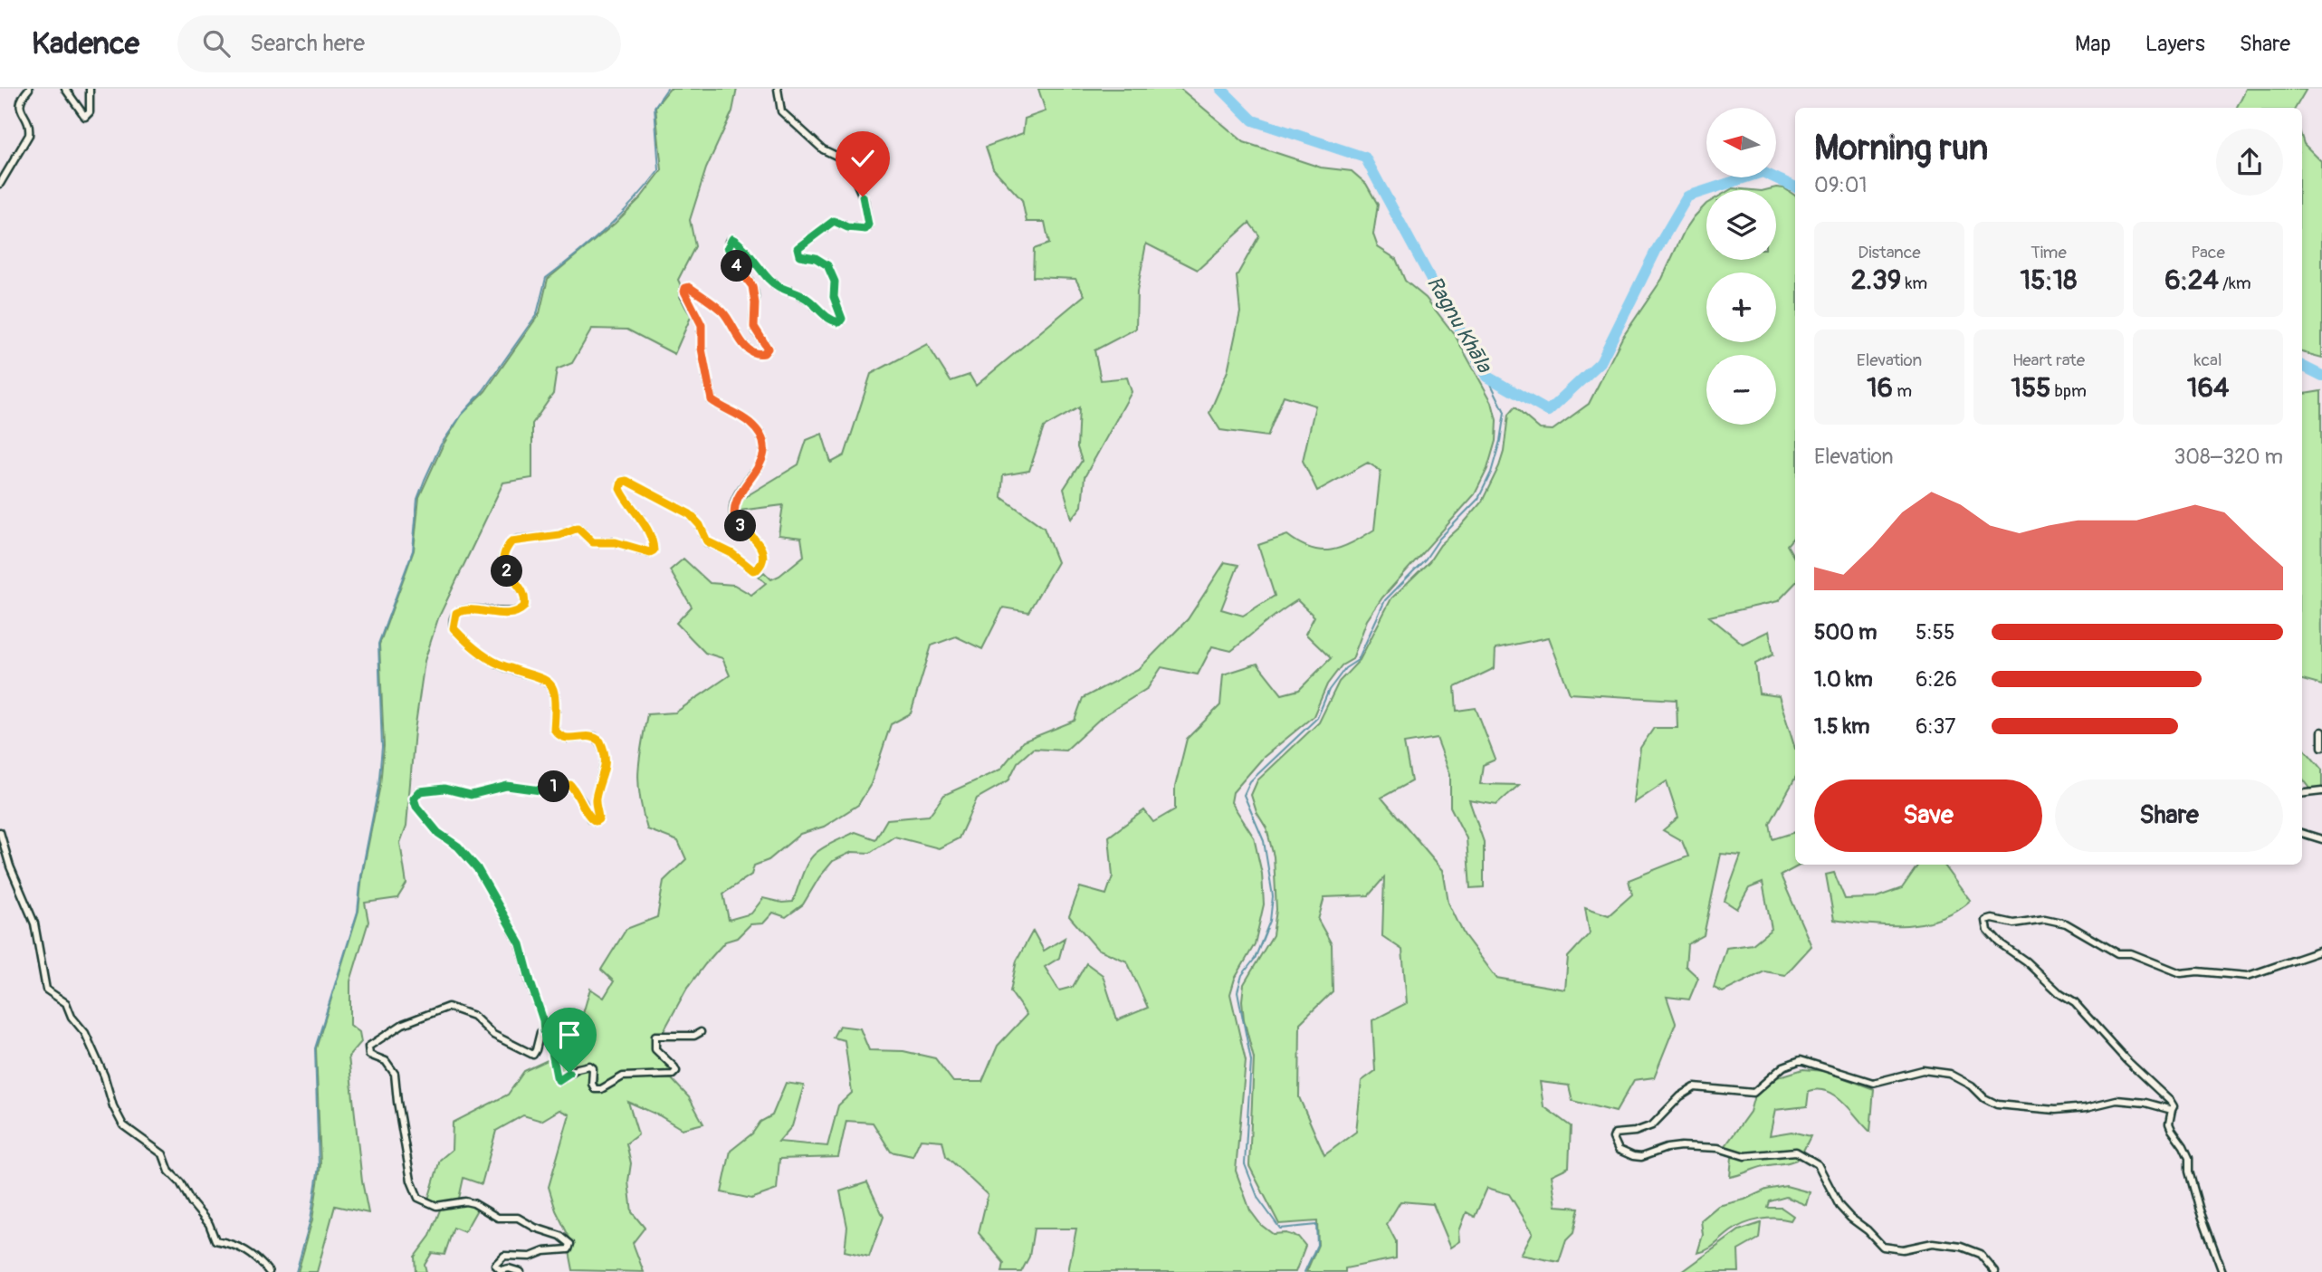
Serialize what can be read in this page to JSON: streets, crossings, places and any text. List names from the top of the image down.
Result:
{
  "water": ["Ragnu Khāla"],
  "north": "left",
  "page": {
    "header": "Kadence",
    "search": "Search here",
    "nav": ["Map", "Layers", "Share"],
    "map_buttons": ["+", "−"],
    "heading": ["Morning run", "09:01"],
    "stats": [
      ["Distance", "2.39 km"],
      ["Time", "15:18"],
      ["Pace", "6:24 /km"],
      ["Elevation", "16 m"],
      ["Heart rate", "155 bpm"],
      ["kcal", "164"]
    ],
    "pins": [
      "4",
      "3",
      "2",
      "1"
    ],
    "chart": ["Elevation", "308–320 m"],
    "list": [
      {
        "name": "500 m",
        "note": "5:55"
      },
      {
        "name": "1.0 km",
        "note": "6:26"
      },
      {
        "name": "1.5 km",
        "note": "6:37"
      }
    ],
    "buttons": ["Save", "Share"]
  }
}
